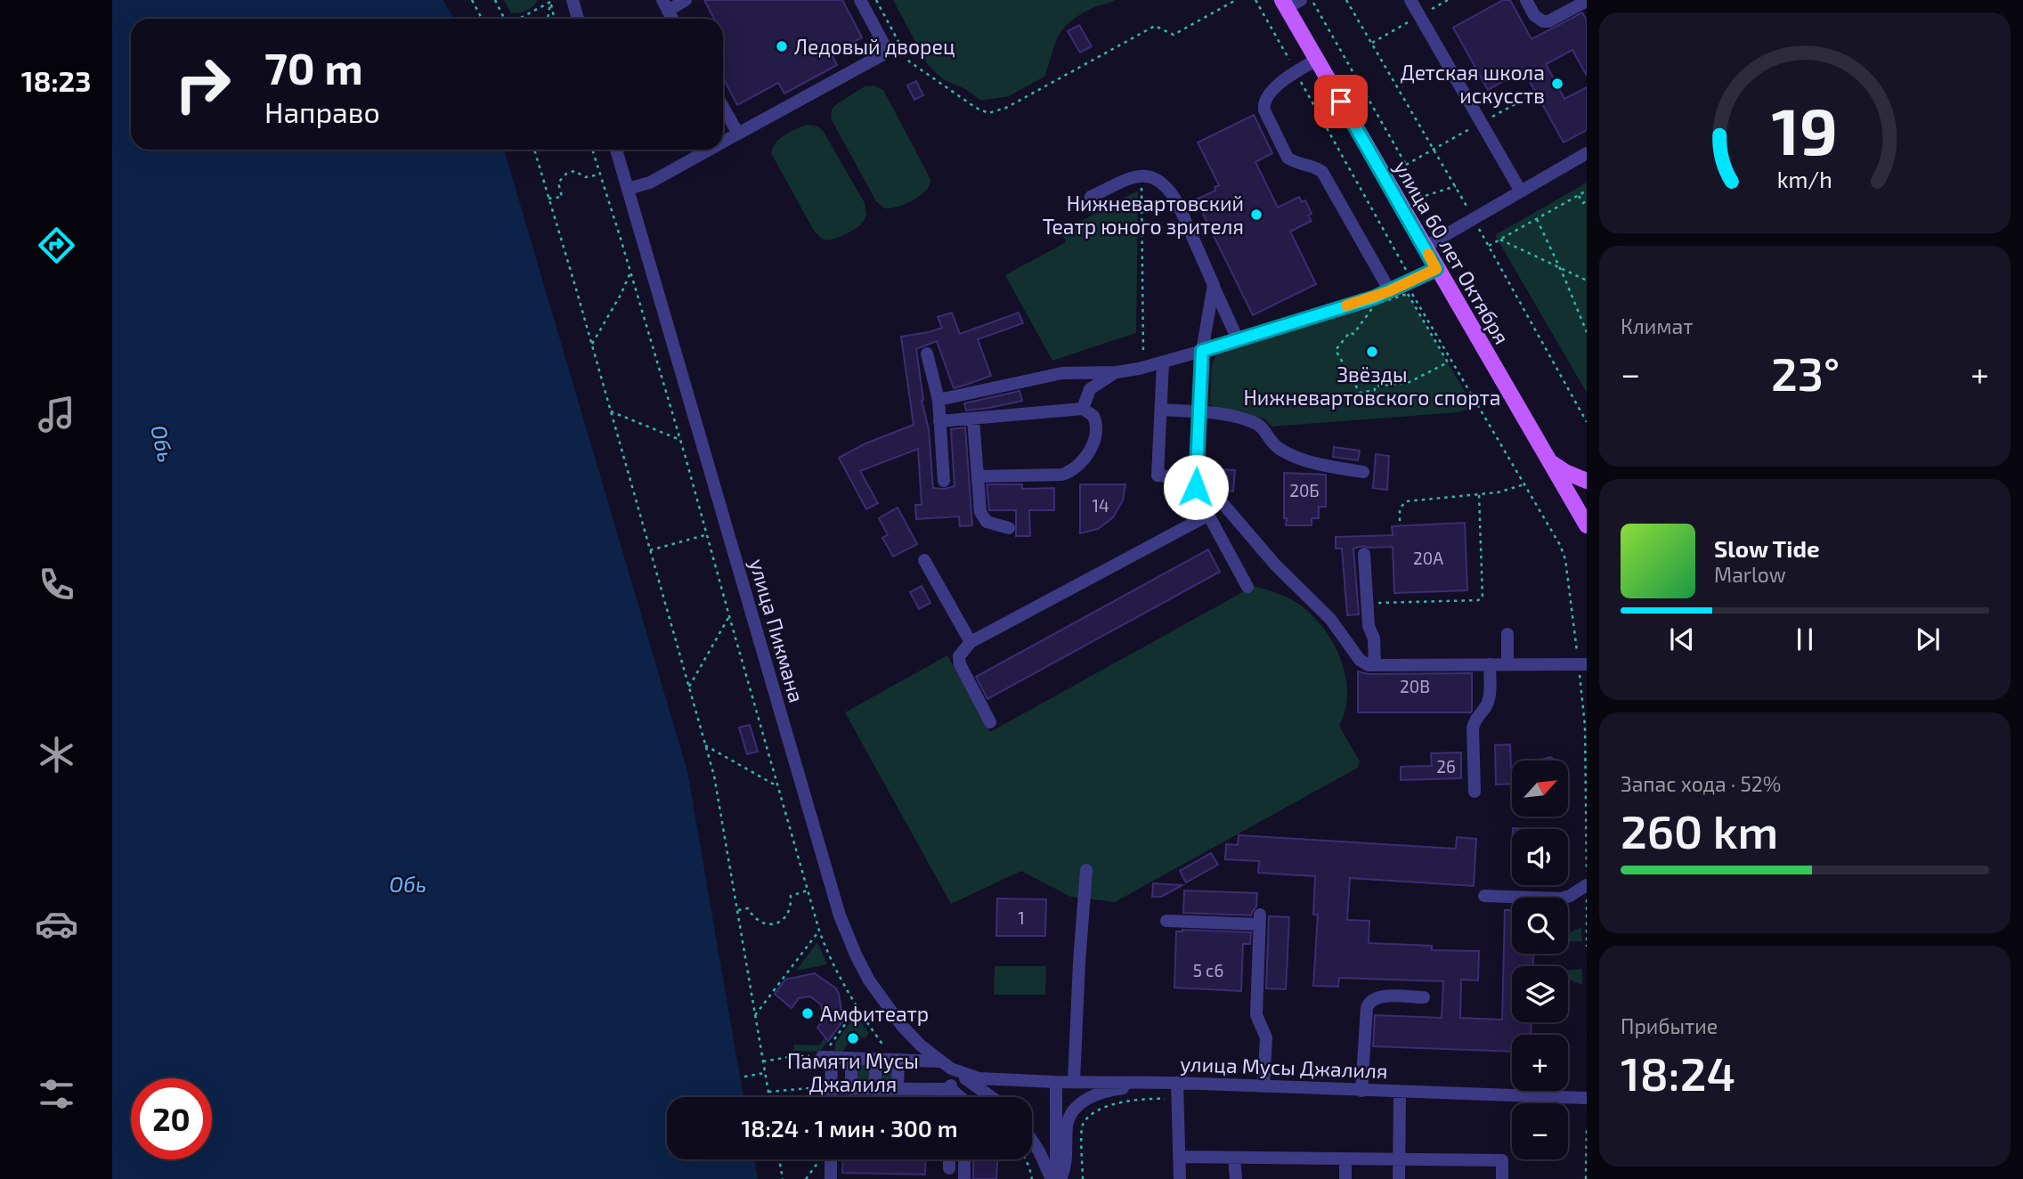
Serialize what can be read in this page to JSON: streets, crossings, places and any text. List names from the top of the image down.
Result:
{
  "streets": {
    "main road": ["улица 60 лет Октября"],
    "street": ["улица Пикмана", "улица Мусы Джалиля"]
  },
  "crossings": [
    ["улица Пикмана", "улица Мусы Джалиля"]
  ],
  "water": ["Обь"],
  "places": [
    "Ледовый дворец",
    "Детская школа искусств",
    "Нижневартовский Театр юного зрителя",
    "Звёзды Нижневартовского спорта",
    "Амфитеатр",
    "Памяти Мусы Джалиля"
  ],
  "house_numbers": [
    "20Б",
    "14",
    "20А",
    "20В",
    "26",
    "1",
    "5 с6"
  ],
  "north": "top right",
  "page": {
    "tabs": "18:23",
    "turn": ["70 m", "Направо"],
    "tile": [
      "Климат",
      ["Запас хода · 52%", "260 km"],
      ["Прибытие", "18:24"]
    ],
    "heat": ["−", "23°", "+"],
    "song": ["Slow Tide", "Marlow"],
    "map_buttons": ["+", "−"],
    "limit": "20",
    "trip": "18:24 · 1 мин · 300 m",
    "gauge": ["19", "km/h"]
  }
}
